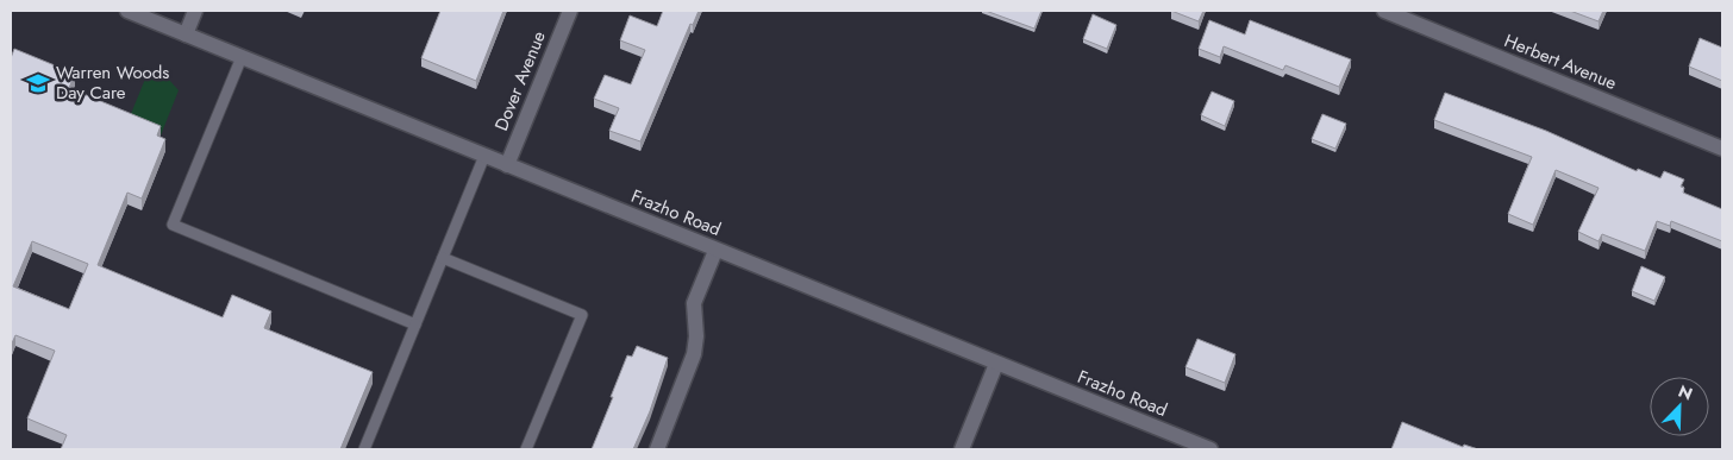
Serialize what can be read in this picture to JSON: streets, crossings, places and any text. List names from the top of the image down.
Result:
{
  "streets": {
    "street": ["Herbert Avenue", "Dover Avenue", "Frazho Road"]
  },
  "crossings": [
    ["Dover Avenue", "Frazho Road"]
  ],
  "places": {
    "school or university": ["Warren Woods Day Care"]
  },
  "north": "top right"
}
